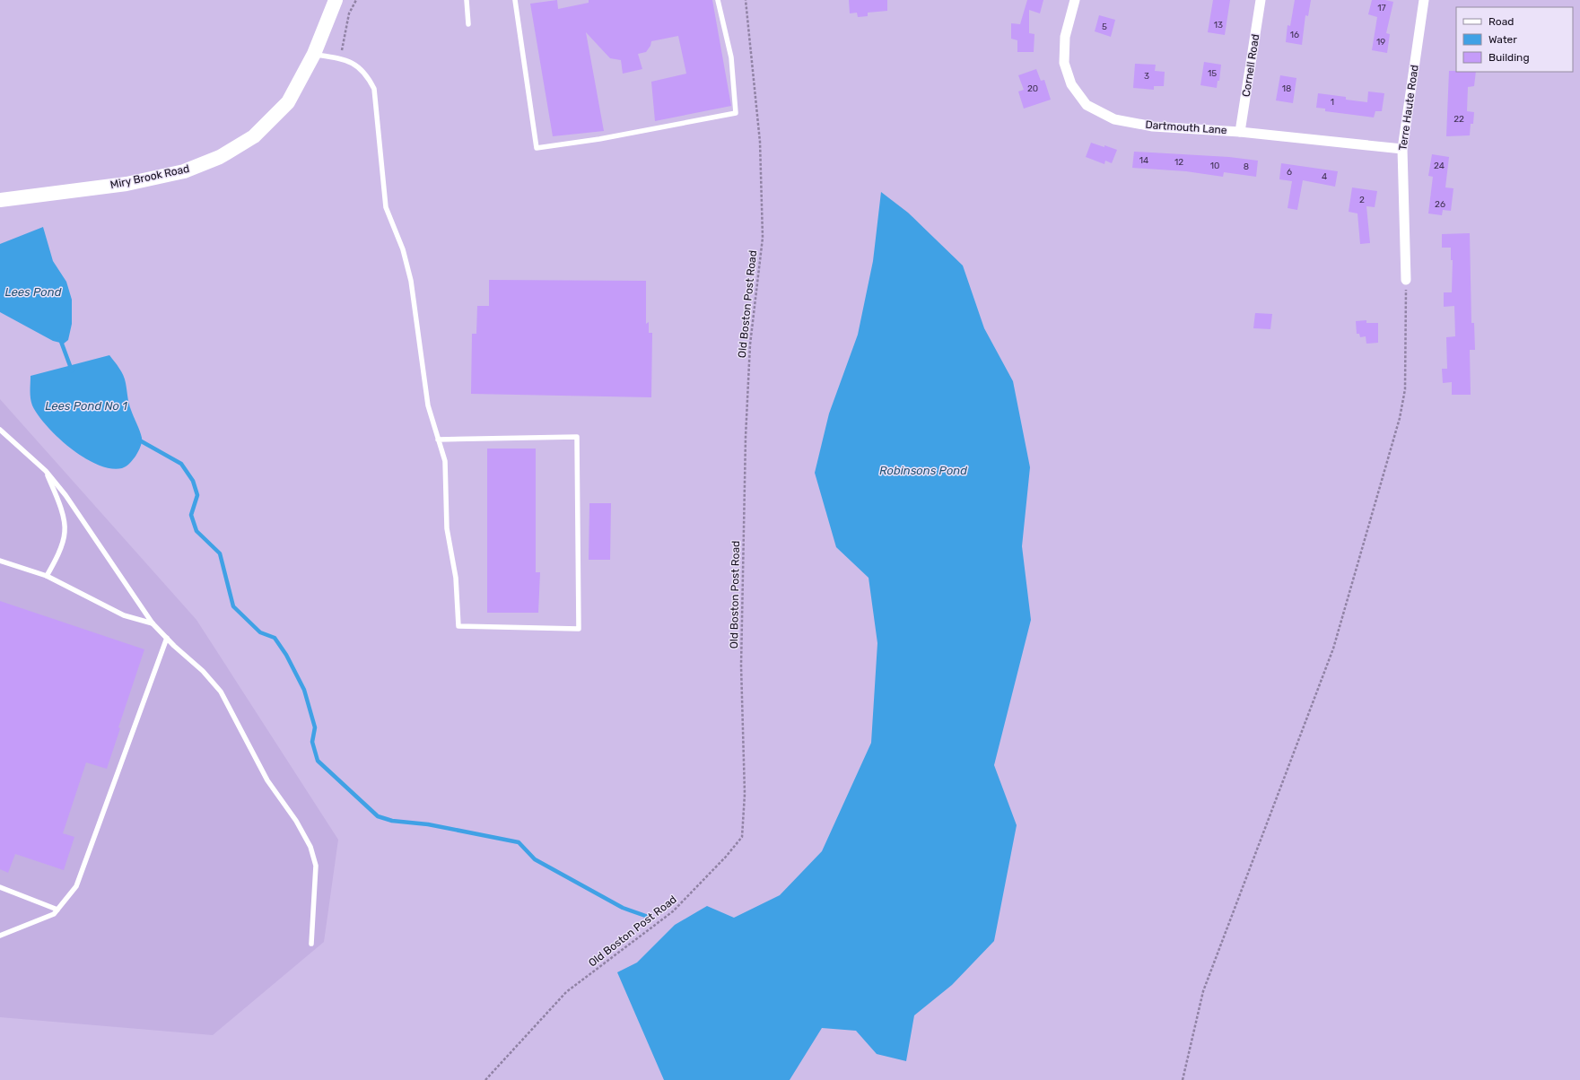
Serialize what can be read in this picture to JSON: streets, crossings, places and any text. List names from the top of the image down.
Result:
{
  "streets": {
    "main road": ["Miry Brook Road"],
    "street": ["Cornell Road", "Terre Haute Road", "Dartmouth Lane"],
    "path": ["Old Boston Post Road"]
  },
  "crossings": [
    ["Cornell Road", "Dartmouth Lane"],
    ["Terre Haute Road", "Dartmouth Lane"]
  ],
  "water": ["Lees Pond", "Lees Pond No 1", "Robinsons Pond"],
  "house_numbers": [
    "17",
    "13",
    "5",
    "16",
    "19",
    "15",
    "3",
    "20",
    "18",
    "1",
    "22",
    "14",
    "12",
    "10",
    "24",
    "8",
    "6",
    "4",
    "2",
    "26"
  ],
  "legend": ["Road", "Water", "Building"]
}
